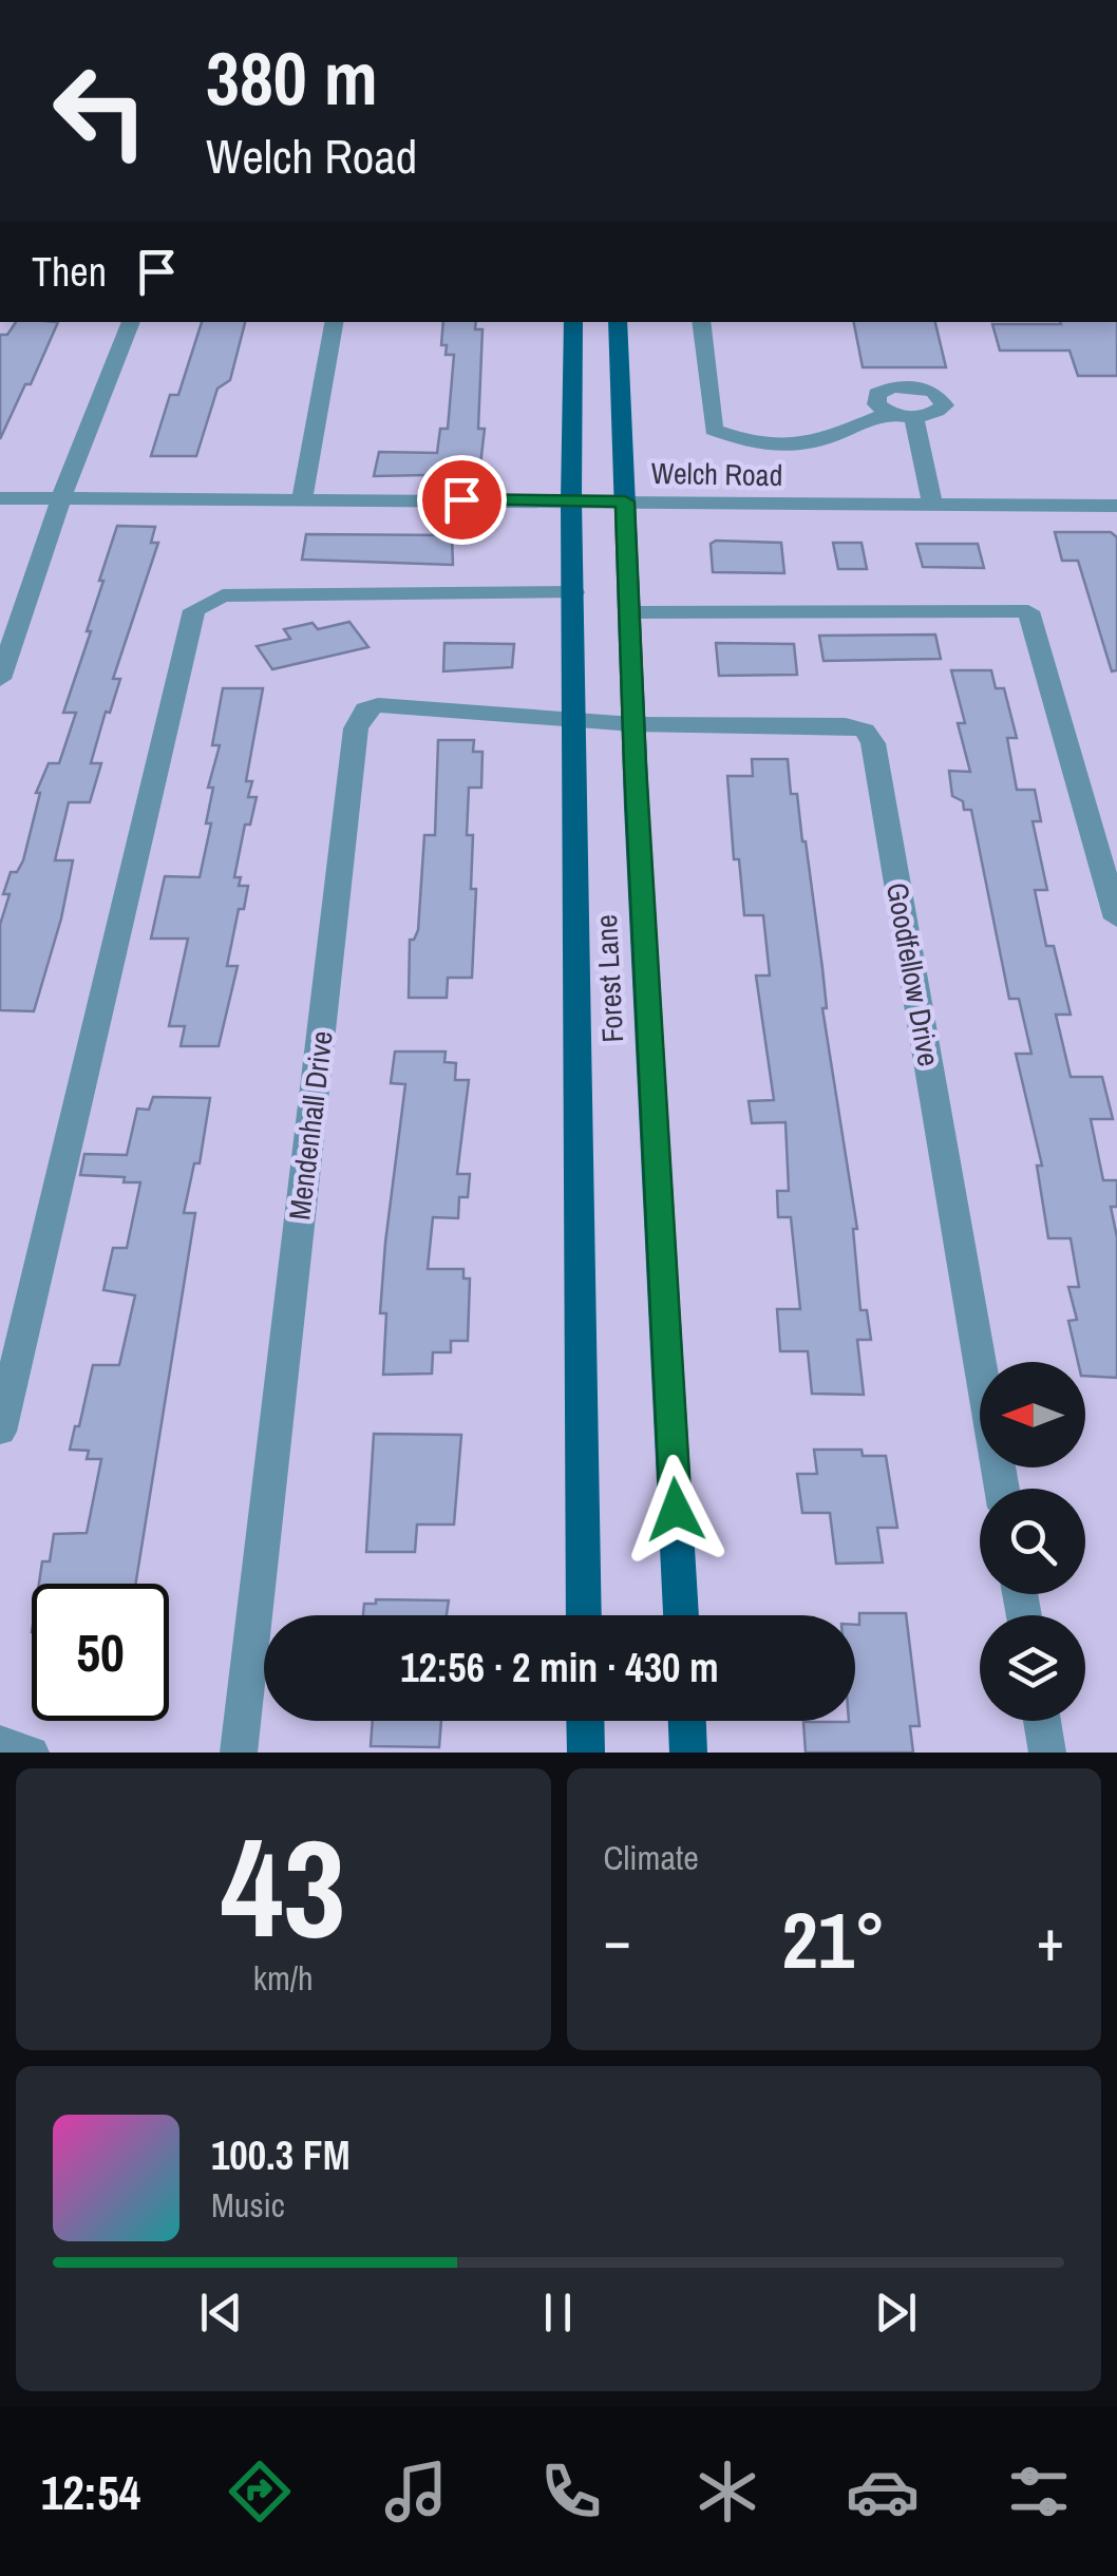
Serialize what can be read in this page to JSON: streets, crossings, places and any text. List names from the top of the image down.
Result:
{
  "streets": {
    "main road": ["Forest Lane"],
    "street": ["Welch Road", "Goodfellow Drive", "Mendenhall Drive"]
  },
  "crossings": [
    ["Welch Road", "Forest Lane"],
    ["Goodfellow Drive", "Forest Lane"],
    ["Goodfellow Drive", "Mendenhall Drive"],
    ["Forest Lane", "Mendenhall Drive"]
  ],
  "north": "left",
  "page": {
    "turn": ["380 m", "Welch Road"],
    "then": "Then",
    "limit": "50",
    "trip": "12:56 · 2 min · 430 m",
    "tile": [
      ["43", "km/h"],
      "Climate"
    ],
    "heat": ["−", "21°", "+"],
    "song": ["100.3 FM", "Music"],
    "tabs": "12:54"
  }
}
